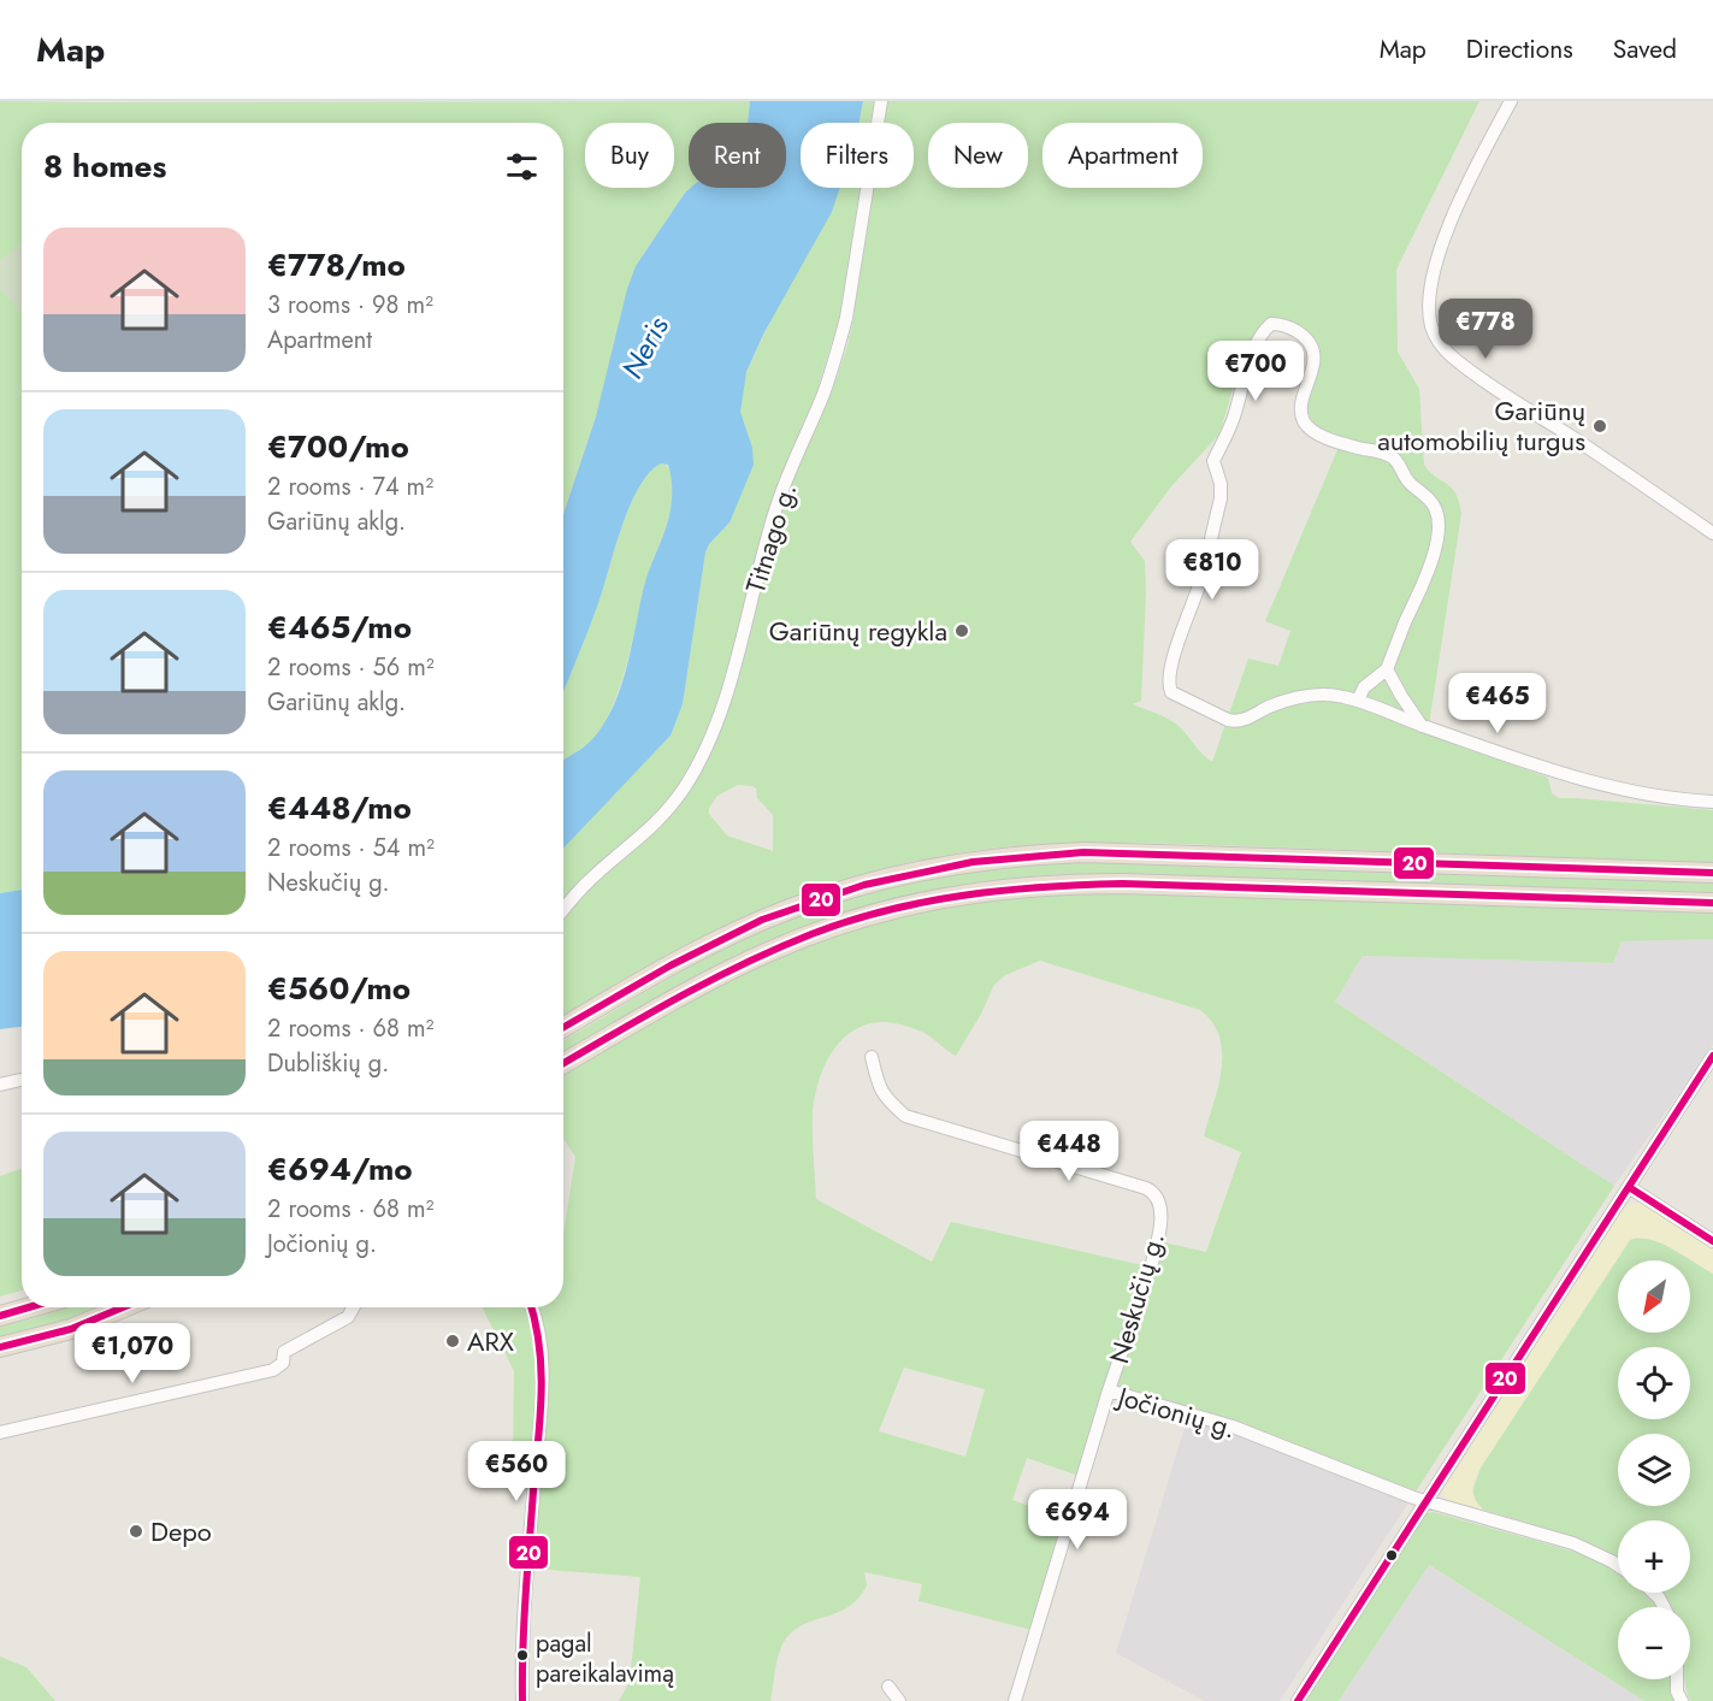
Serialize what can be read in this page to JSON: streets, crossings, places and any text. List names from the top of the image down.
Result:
{
  "streets": {
    "street": ["Titnago g.", "Neskučių g.", "Jočionių g."]
  },
  "crossings": [
    ["Neskučių g.", "Jočionių g."]
  ],
  "water": ["Neris"],
  "places": [
    "Gariūnų automobilių turgus",
    "Gariūnų regykla",
    "ARX",
    "Depo",
    "pagal pareikalavimą"
  ],
  "lines": ["transit line 20"],
  "north": "bottom left",
  "page": {
    "header": "Map",
    "nav": ["Map", "Directions", "Saved"],
    "chip": [
      "Buy",
      "Rent",
      "Filters",
      "New",
      "Apartment"
    ],
    "heading": "8 homes",
    "list": [
      {
        "name": "€778/mo",
        "note": "3 rooms · 98 m² · Apartment"
      },
      {
        "name": "€700/mo",
        "note": "2 rooms · 74 m² · Gariūnų aklg."
      },
      {
        "name": "€465/mo",
        "note": "2 rooms · 56 m² · Gariūnų aklg."
      },
      {
        "name": "€448/mo",
        "note": "2 rooms · 54 m² · Neskučių g."
      },
      {
        "name": "€560/mo",
        "note": "2 rooms · 68 m² · Dubliškių g."
      },
      {
        "name": "€694/mo",
        "note": "2 rooms · 68 m² · Jočionių g."
      }
    ],
    "price": [
      "€778",
      "€700",
      "€810",
      "€465",
      "€448",
      "€1,070",
      "€560",
      "€694"
    ],
    "map_buttons": ["+", "−"]
  }
}
